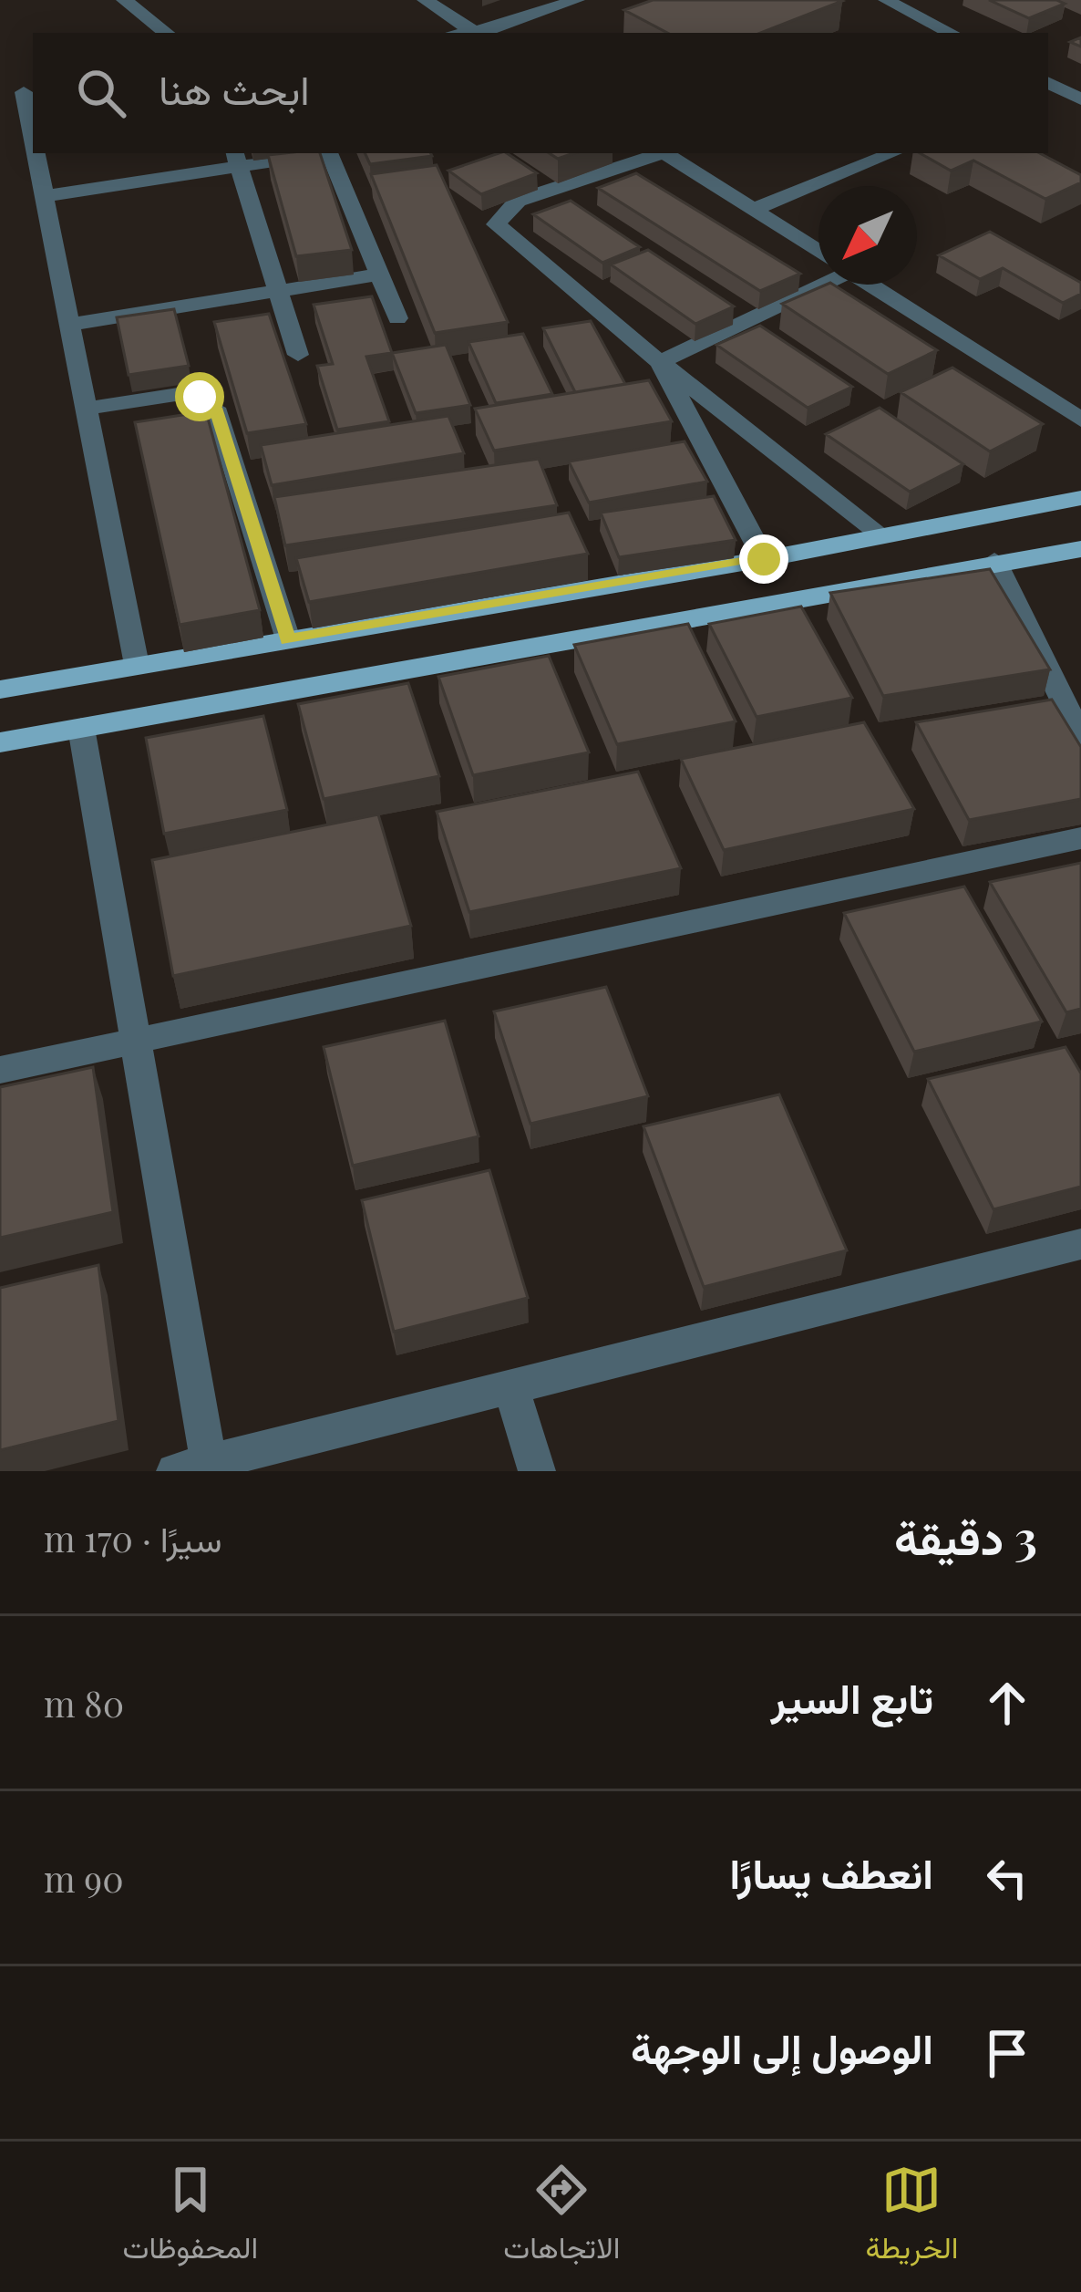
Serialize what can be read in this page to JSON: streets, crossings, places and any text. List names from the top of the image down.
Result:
{
  "north": "bottom left",
  "page": {
    "search": "ابحث هنا",
    "heading": ["3 دقيقة", "سيرًا · 170 m"],
    "list": [
      ["تابع السير", "80 m"],
      ["انعطف يسارًا", "90 m"],
      "الوصول إلى الوجهة"
    ],
    "nav": ["الخريطة", "الاتجاهات", "المحفوظات"]
  }
}
